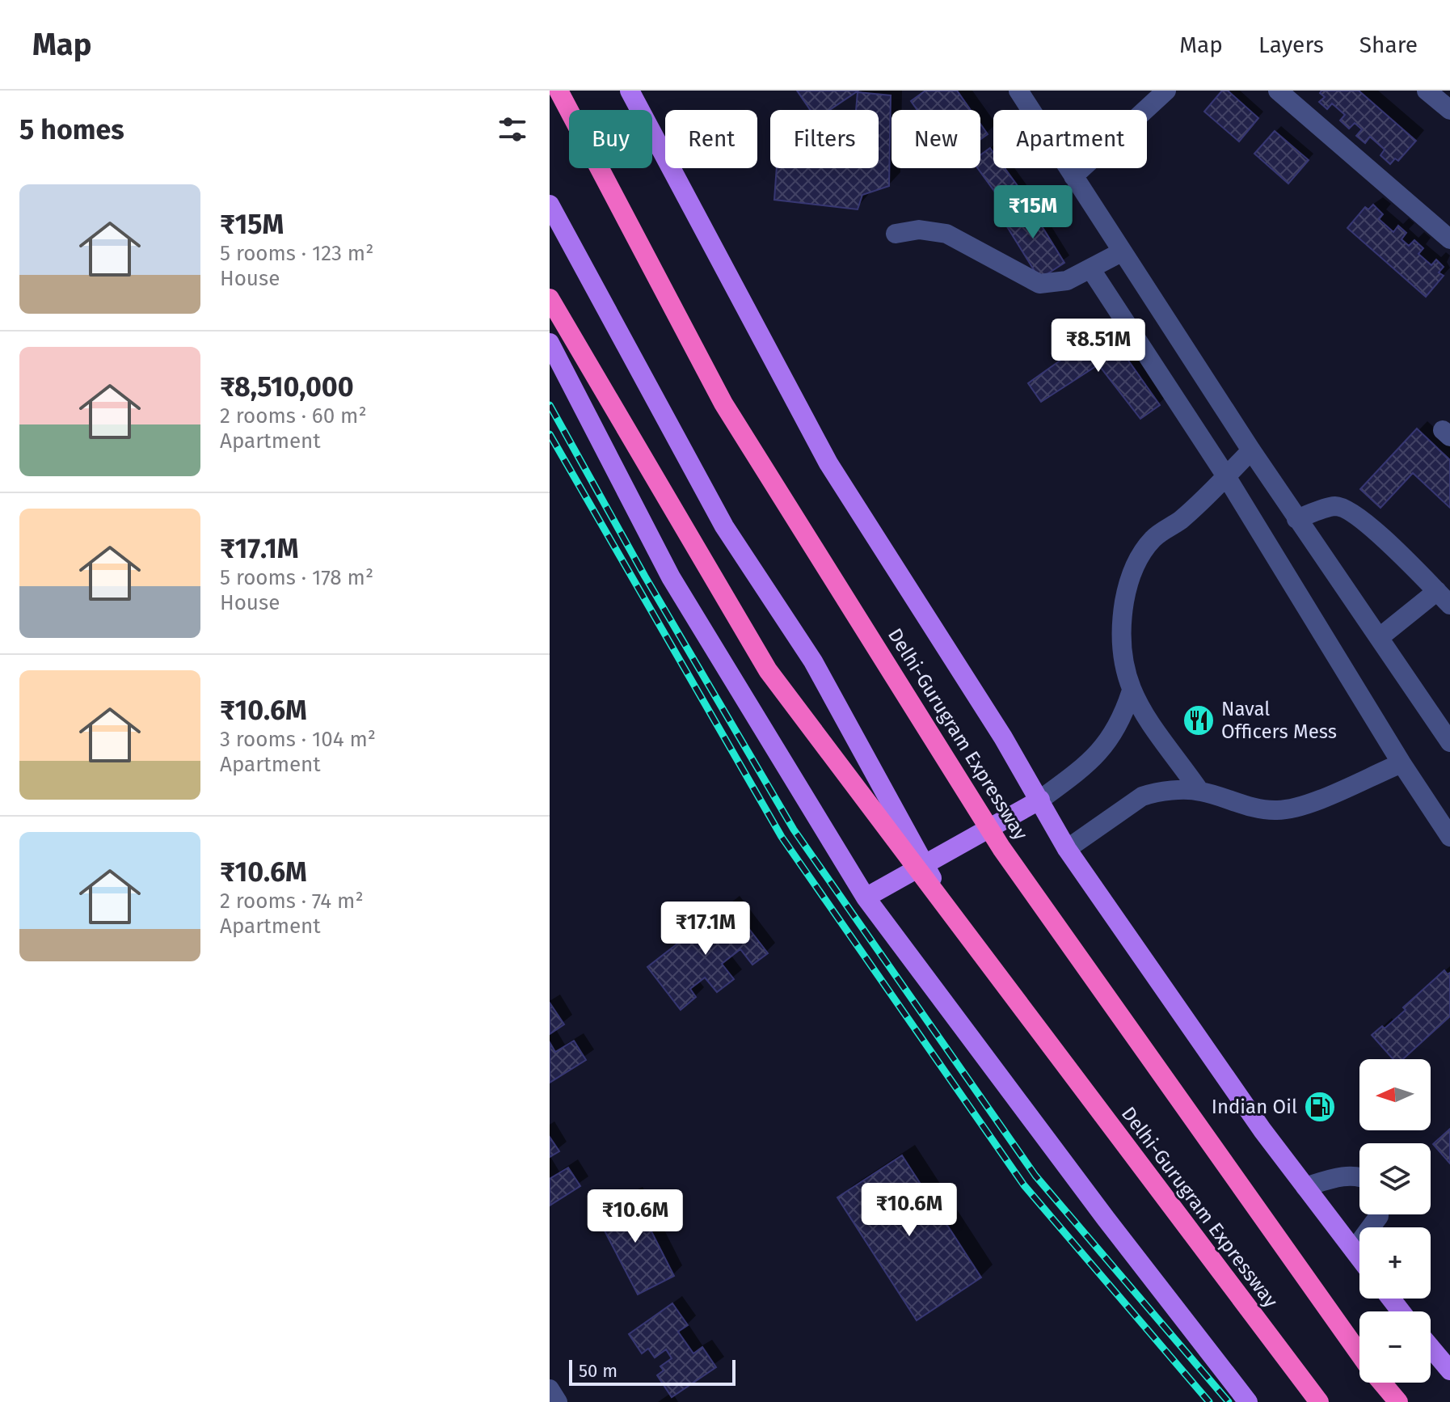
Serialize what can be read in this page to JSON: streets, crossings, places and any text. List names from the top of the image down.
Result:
{
  "streets": {
    "highway": ["Delhi-Gurugram Expressway"]
  },
  "places": {
    "restaurant": ["Naval Officers Mess"],
    "fuel station": ["Indian Oil"]
  },
  "scale_bar": "50 m",
  "north": "left",
  "page": {
    "header": "Map",
    "nav": ["Map", "Layers", "Share"],
    "heading": "5 homes",
    "chip": [
      "Buy",
      "Rent",
      "Filters",
      "New",
      "Apartment"
    ],
    "list": [
      {
        "name": "₹15M",
        "note": "5 rooms · 123 m² · House"
      },
      {
        "name": "₹8,510,000",
        "note": "2 rooms · 60 m² · Apartment"
      },
      {
        "name": "₹17.1M",
        "note": "5 rooms · 178 m² · House"
      },
      {
        "name": "₹10.6M",
        "note": "3 rooms · 104 m² · Apartment"
      },
      {
        "name": "₹10.6M",
        "note": "2 rooms · 74 m² · Apartment"
      }
    ],
    "price": [
      "₹15M",
      "₹8.51M",
      "₹17.1M",
      "₹10.6M",
      "₹10.6M"
    ],
    "map_buttons": ["+", "−"],
    "scale": "50 m"
  }
}
